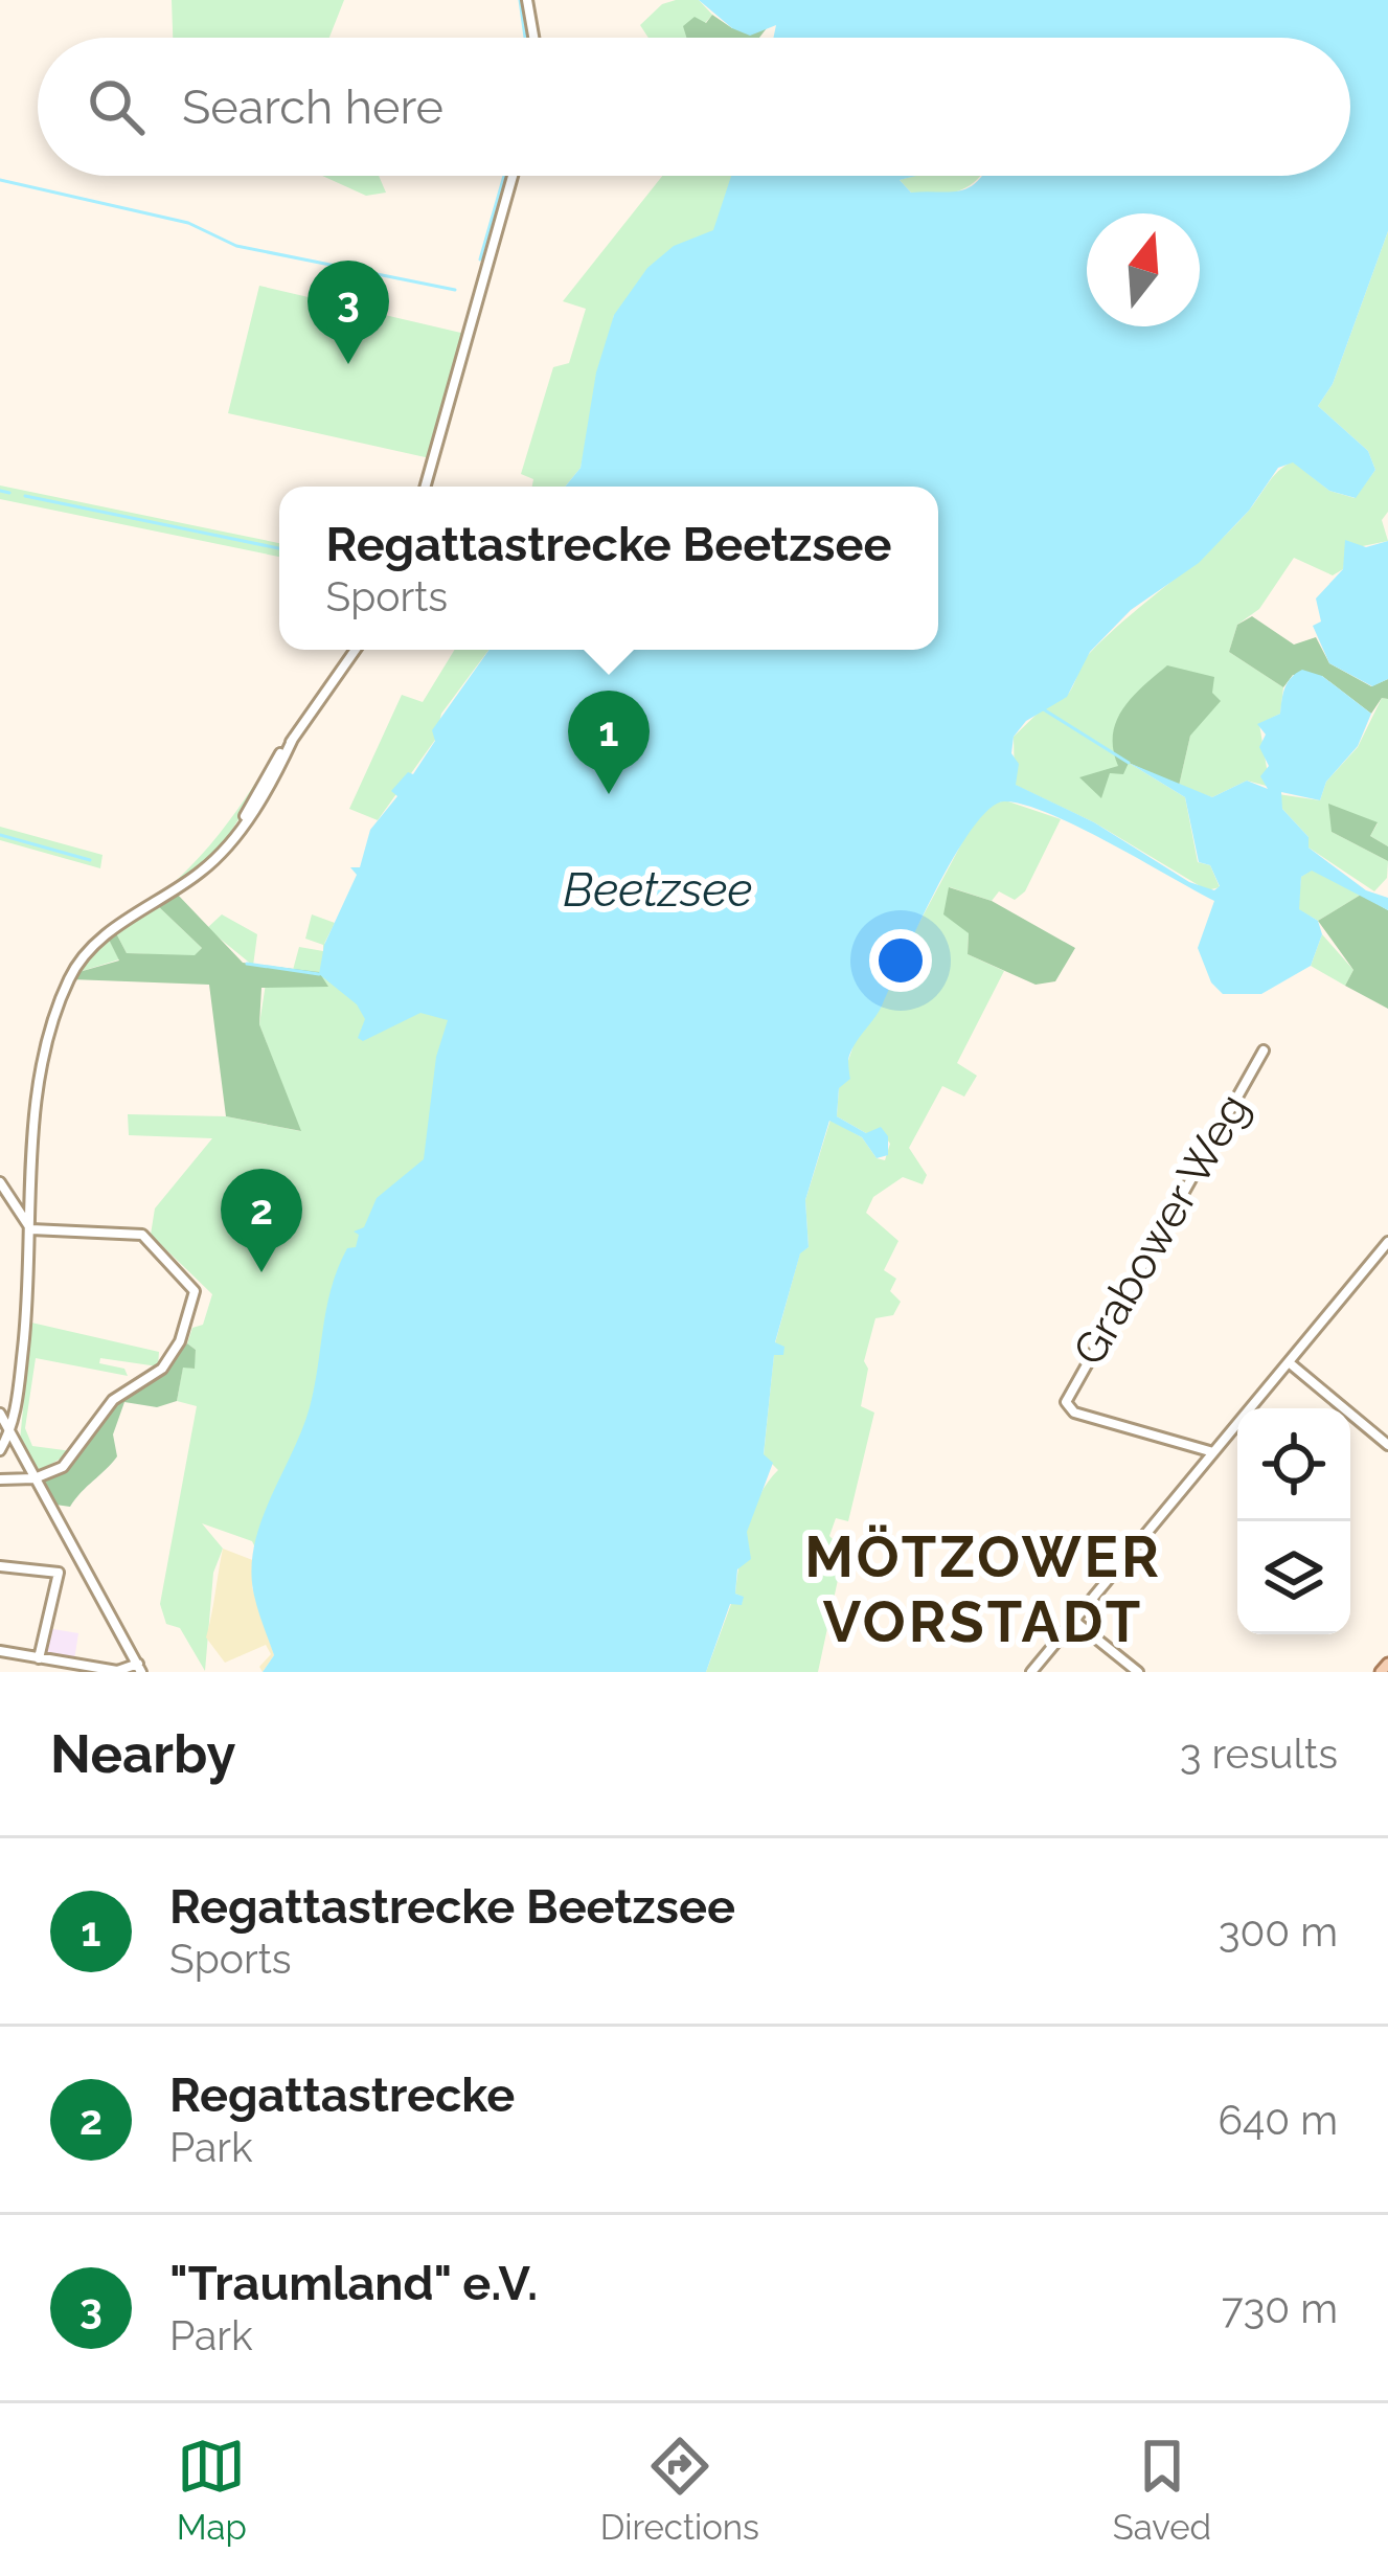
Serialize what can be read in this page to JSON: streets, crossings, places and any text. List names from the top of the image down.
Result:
{
  "streets": {
    "street": ["Grabower Weg"]
  },
  "districts": ["MÖTZOWER VORSTADT"],
  "water": ["Beetzsee"],
  "north": "top",
  "page": {
    "search": "Search here",
    "pins": ["3", "1", "2"],
    "popup": ["Regattastrecke Beetzsee", "Sports"],
    "heading": ["Nearby", "3 results"],
    "list": [
      {
        "mark": "1",
        "name": "Regattastrecke Beetzsee",
        "note": "Sports",
        "value": "300 m"
      },
      {
        "mark": "2",
        "name": "Regattastrecke",
        "note": "Park",
        "value": "640 m"
      },
      {
        "mark": "3",
        "name": "\"Traumland\" e.V.",
        "note": "Park",
        "value": "730 m"
      }
    ],
    "nav": ["Map", "Directions", "Saved"]
  }
}
